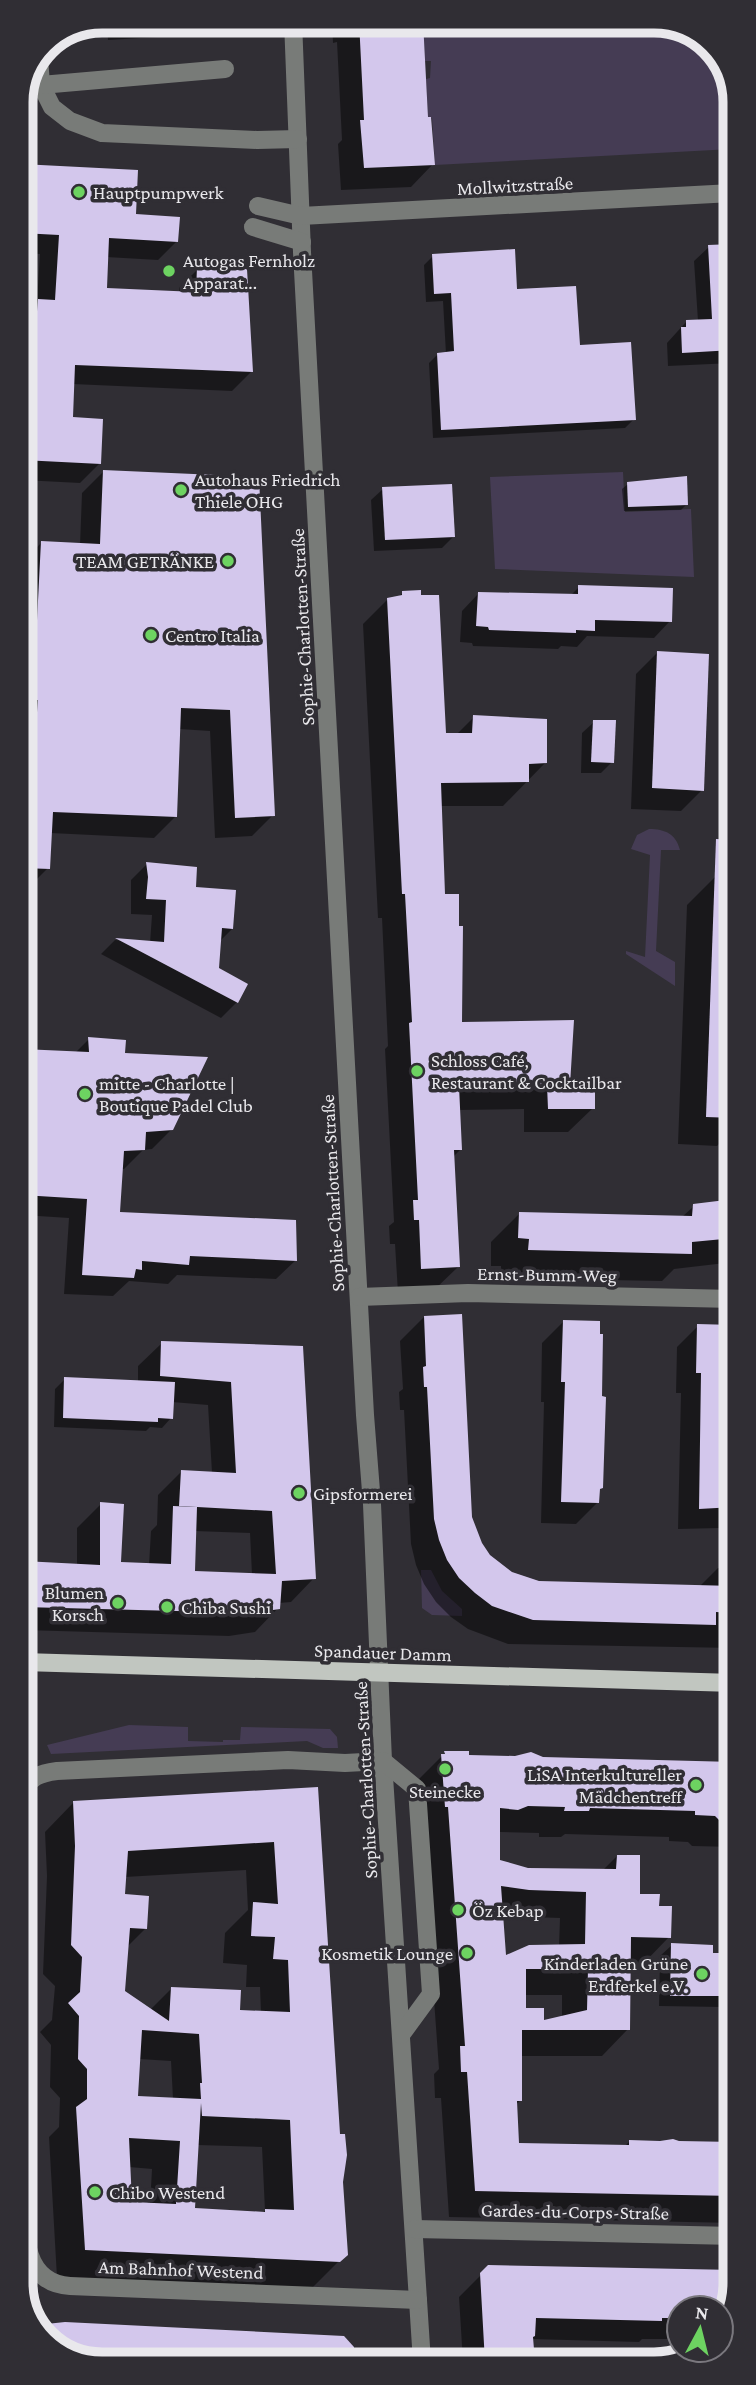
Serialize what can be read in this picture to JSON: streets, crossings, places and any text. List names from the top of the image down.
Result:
{
  "streets": {
    "main road": ["Spandauer Damm"],
    "street": [
      "Mollwitzstraße",
      "Sophie-Charlotten-Straße",
      "Ernst-Bumm-Weg",
      "Gardes-du-Corps-Straße",
      "Am Bahnhof Westend"
    ]
  },
  "crossings": [
    ["Mollwitzstraße", "Sophie-Charlotten-Straße"],
    ["Sophie-Charlotten-Straße", "Ernst-Bumm-Weg"],
    ["Sophie-Charlotten-Straße", "Spandauer Damm"],
    ["Sophie-Charlotten-Straße", "Gardes-du-Corps-Straße"],
    ["Sophie-Charlotten-Straße", "Am Bahnhof Westend"]
  ],
  "places": [
    "Hauptpumpwerk",
    "Autogas Fernholz Apparat...",
    "Autohaus Friedrich Thiele OHG",
    "TEAM GETRÄNKE",
    "Centro Italia",
    "Schloss Café, Restaurant & Cocktailbar",
    "mitte - Charlotte | Boutique Padel Club",
    "Gipsformerei",
    "Blumen Korsch",
    "Chiba Sushi",
    "Steinecke",
    "LiSA Interkultureller Mädchentreff",
    "Öz Kebap",
    "Kosmetik Lounge",
    "Kinderladen Grüne Erdferkel e.V.",
    "Chibo Westend"
  ],
  "north": "top"
}
